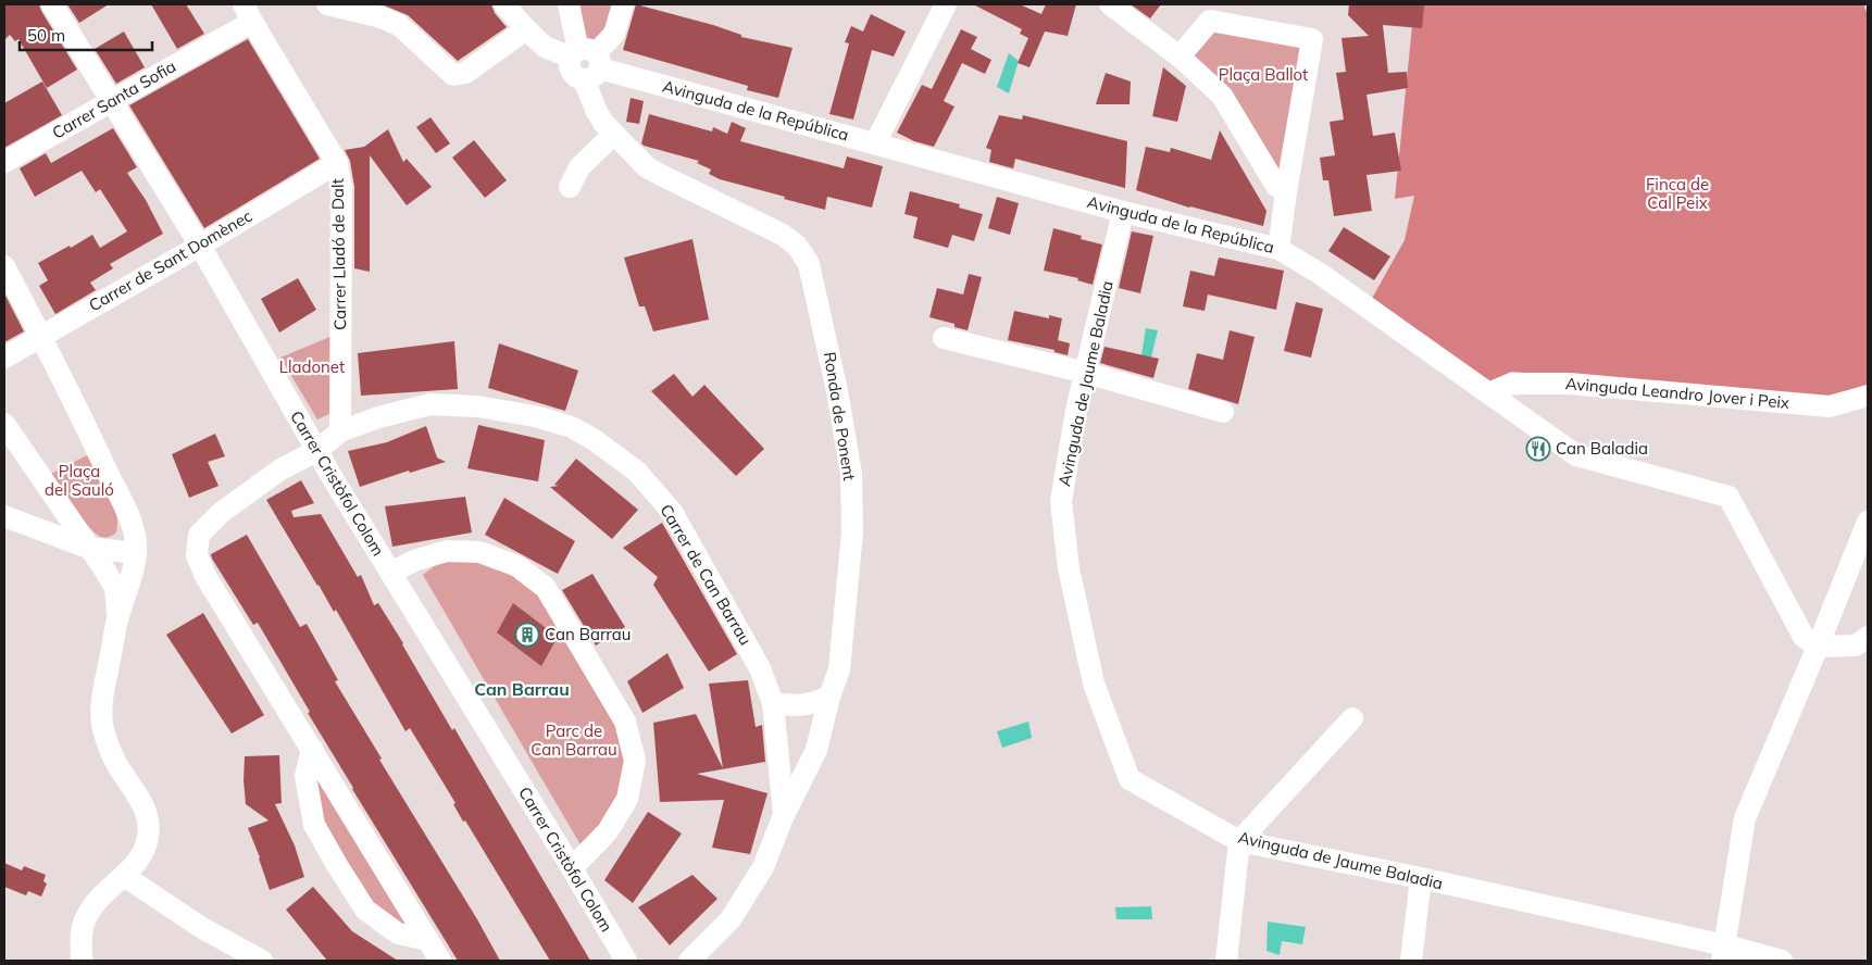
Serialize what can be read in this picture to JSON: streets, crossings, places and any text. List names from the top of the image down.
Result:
{
  "streets": {
    "street": [
      "Carrer Santa Sofia",
      "Avinguda de la República",
      "Carrer Lladó de Dalt",
      "Carrer de Sant Domènec",
      "Avinguda de Jaume Baladia",
      "Avinguda Leandro Jover i Peix",
      "Ronda de Ponent",
      "Carrer Cristòfol Colom",
      "Carrer de Can Barrau"
    ]
  },
  "crossings": [
    ["Carrer Santa Sofia", "Carrer Lladó de Dalt"],
    ["Carrer Santa Sofia", "Carrer Cristòfol Colom"],
    ["Avinguda de la República", "Avinguda de Jaume Baladia"],
    ["Avinguda de la República", "Avinguda Leandro Jover i Peix"],
    ["Avinguda de la República", "Ronda de Ponent"],
    ["Carrer Lladó de Dalt", "Carrer de Sant Domènec"],
    ["Carrer Lladó de Dalt", "Carrer de Can Barrau"],
    ["Carrer de Sant Domènec", "Carrer Cristòfol Colom"],
    ["Ronda de Ponent", "Carrer de Can Barrau"],
    ["Carrer Cristòfol Colom", "Carrer de Can Barrau"]
  ],
  "districts": ["Can Barrau"],
  "parks": [
    "Plaça Ballot",
    "Finca de Cal Peix",
    "Lladonet",
    "Plaça del Sauló",
    "Parc de Can Barrau"
  ],
  "places": {
    "restaurant": ["Can Baladia"],
    "building": ["Can Barrau"]
  },
  "scale_bar": "50 m"
}
